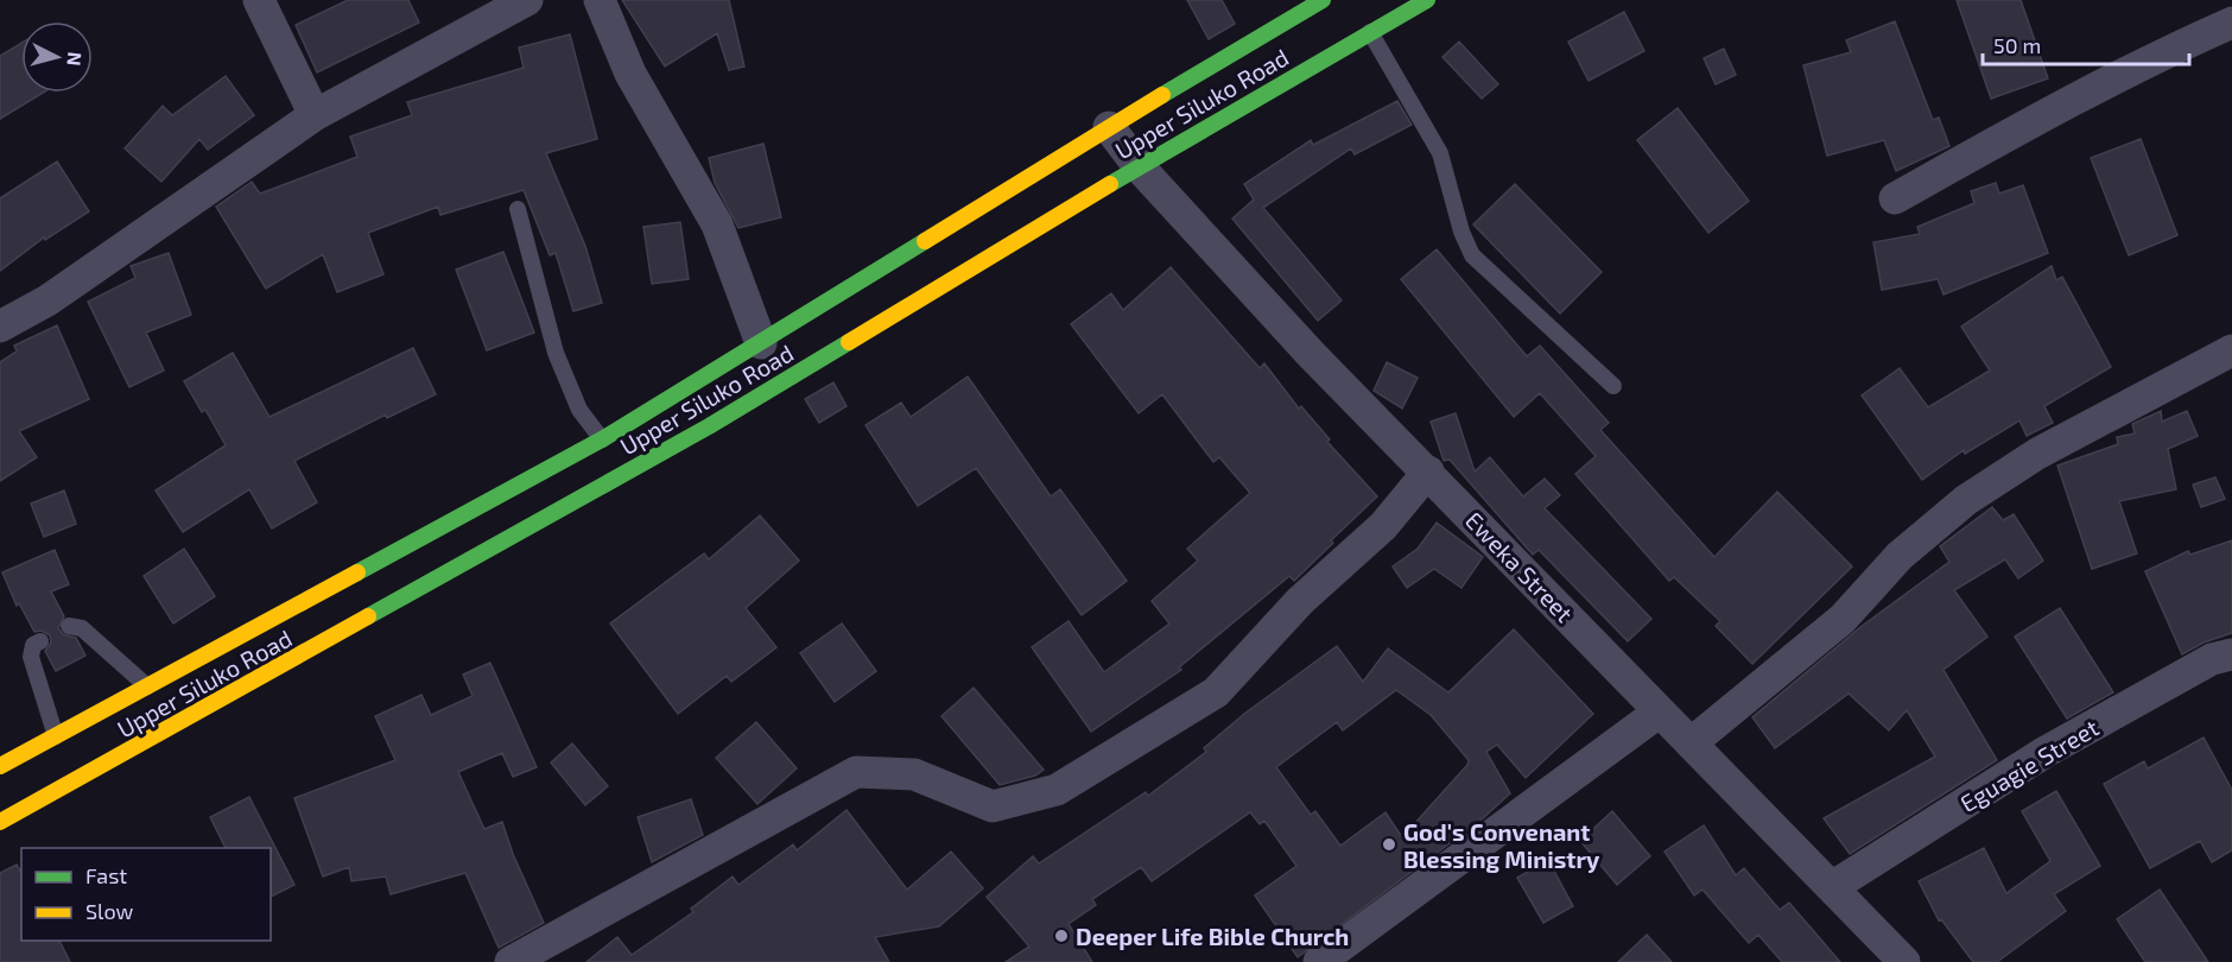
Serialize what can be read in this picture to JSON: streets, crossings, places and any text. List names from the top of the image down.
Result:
{
  "streets": {
    "main road": ["Upper Siluko Road"],
    "street": ["Eweka Street", "Eguagie Street"]
  },
  "crossings": [
    ["Upper Siluko Road", "Eweka Street"],
    ["Eweka Street", "Eguagie Street"]
  ],
  "places": ["God's Convenant Blessing Ministry", "Deeper Life Bible Church"],
  "legend": ["Fast", "Slow"],
  "scale_bar": "50 m",
  "north": "right"
}
